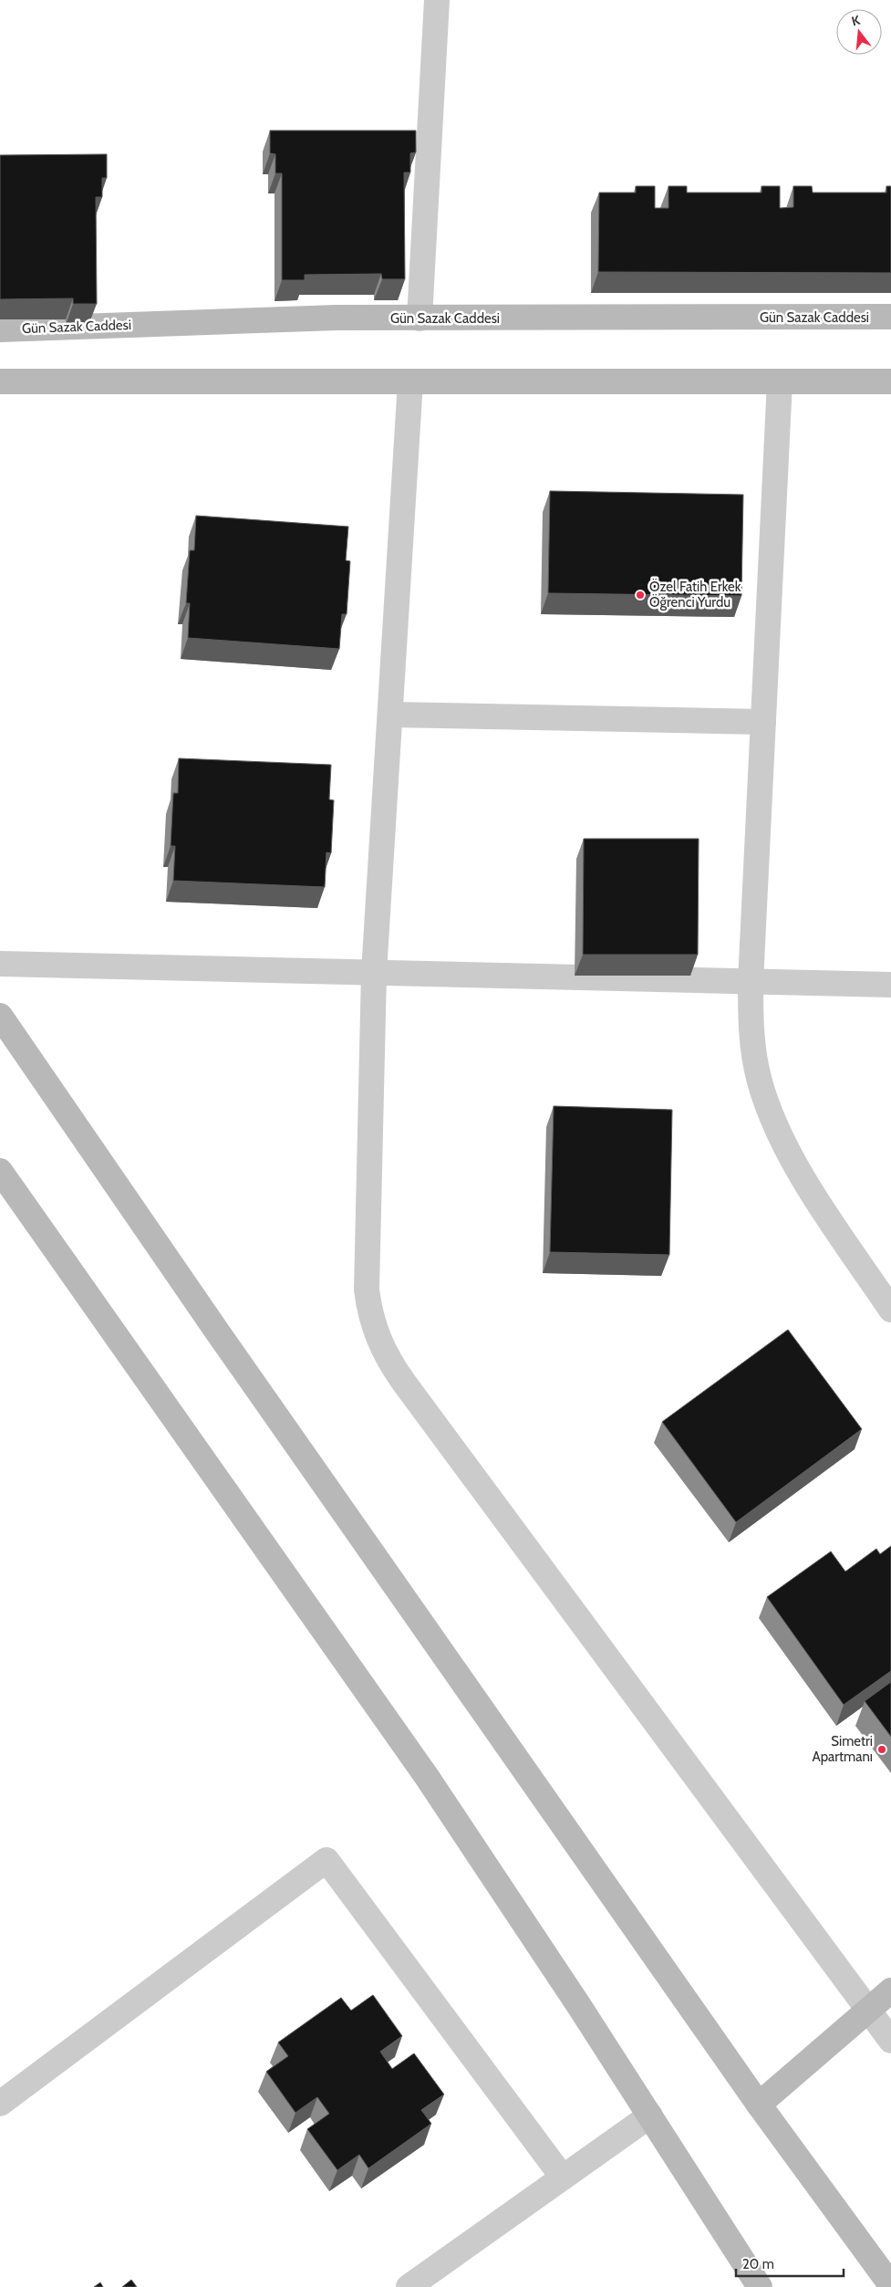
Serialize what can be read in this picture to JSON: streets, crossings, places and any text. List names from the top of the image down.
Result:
{
  "streets": {
    "street": ["Gün Sazak Caddesi"]
  },
  "places": ["Özel Fatih Erkek Öğrenci Yurdu", "Simetri Apartmanı"],
  "scale_bar": "20 m",
  "north": "top"
}
